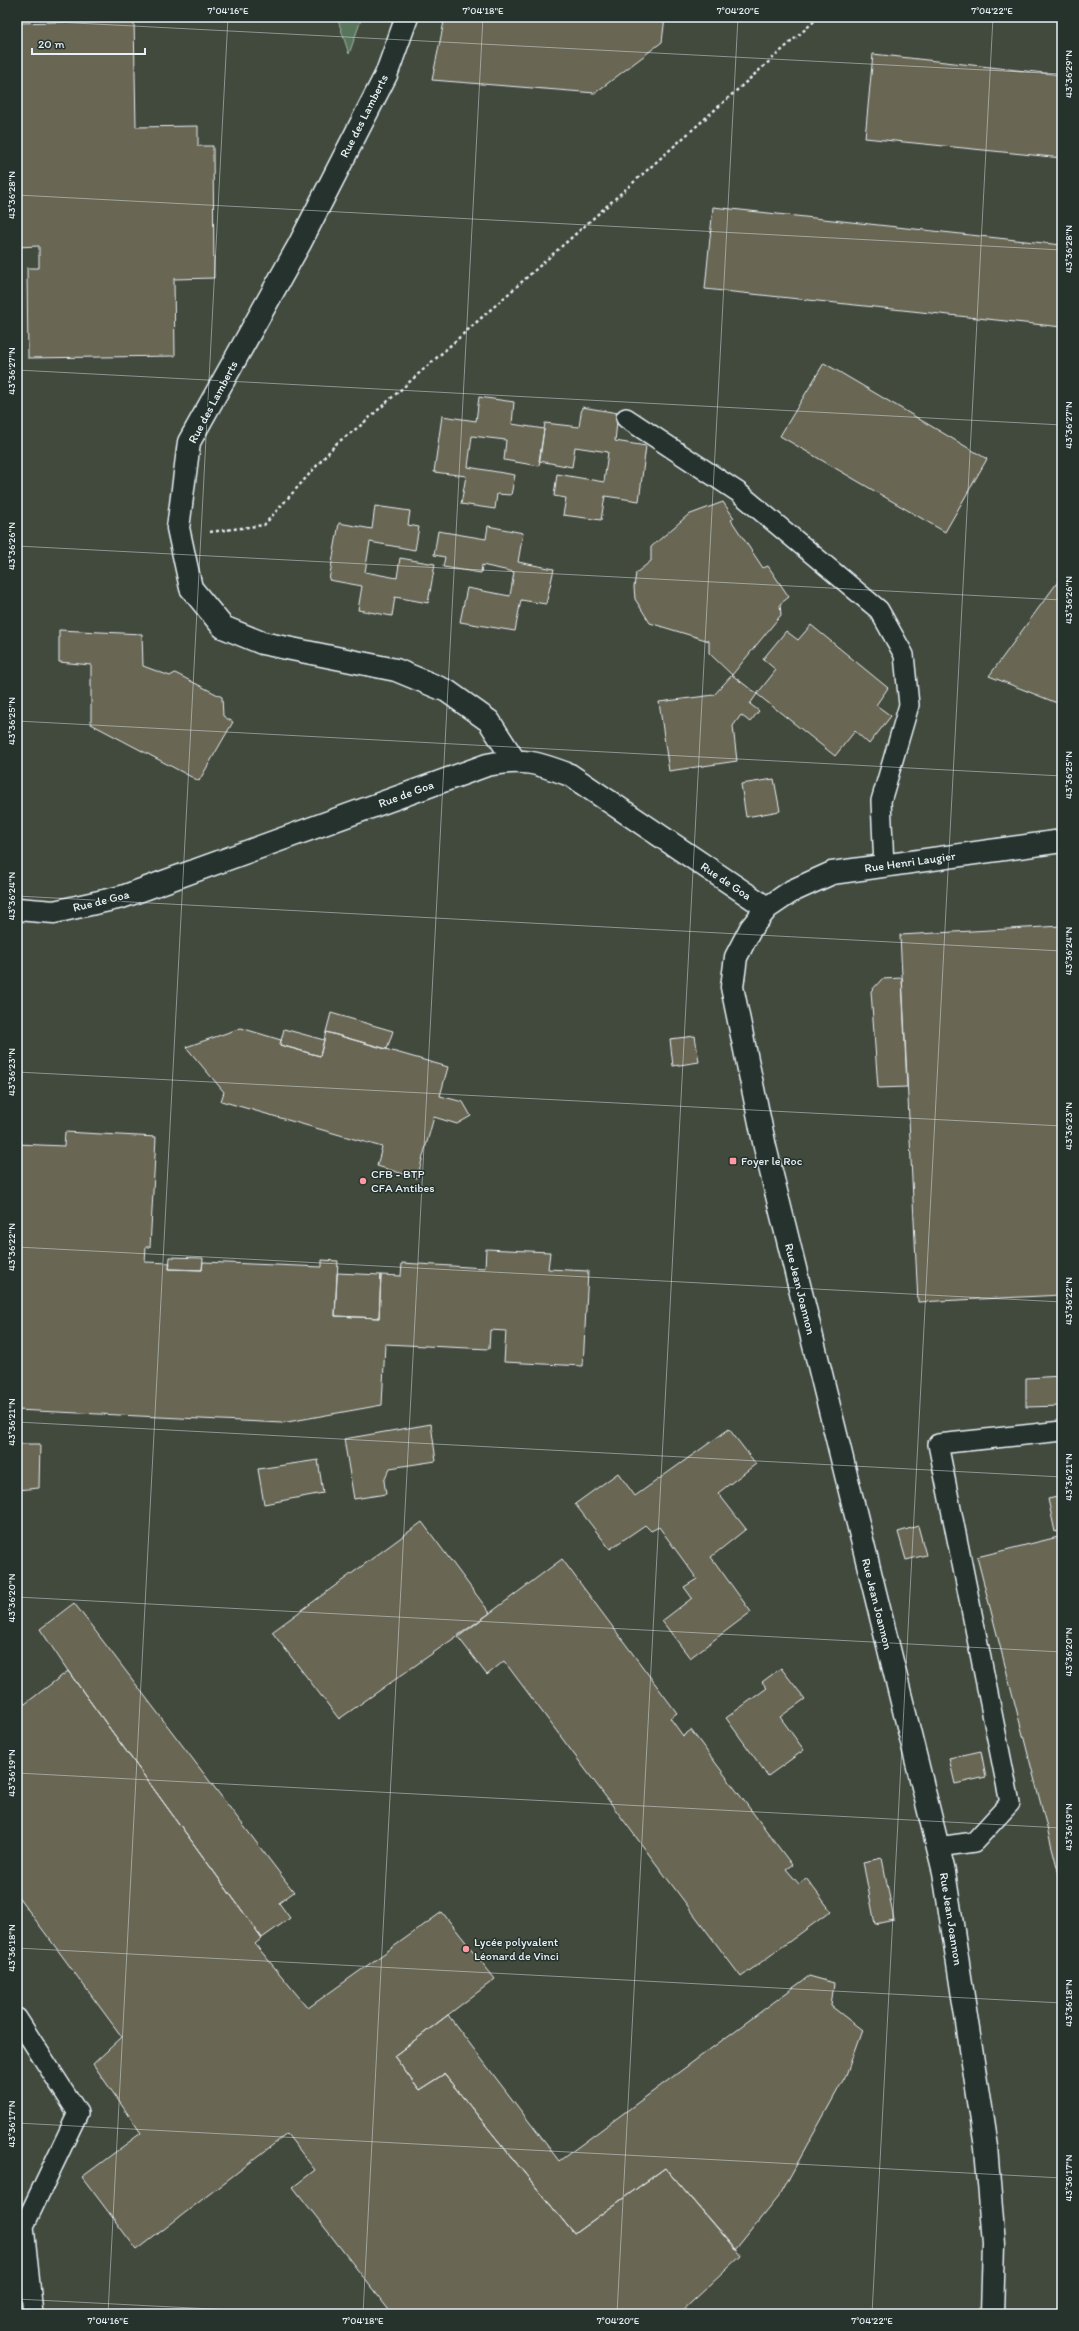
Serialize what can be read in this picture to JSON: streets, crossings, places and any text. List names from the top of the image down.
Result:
{
  "streets": {
    "street": [
      "Rue des Lamberts",
      "Rue de Goa",
      "Rue Henri Laugier",
      "Rue Jean Joannon"
    ]
  },
  "crossings": [
    ["Rue des Lamberts", "Rue de Goa"],
    ["Rue de Goa", "Rue Henri Laugier"],
    ["Rue de Goa", "Rue Jean Joannon"],
    ["Rue Henri Laugier", "Rue Jean Joannon"]
  ],
  "places": {
    "transit": ["Foyer le Roc"],
    "other": ["CFB - BTP CFA Antibes", "Lycée polyvalent Léonard de Vinci"]
  },
  "scale_bar": "20 m",
  "coordinates": [
    "7°04'16\"E",
    "7°04'18\"E",
    "7°04'20\"E",
    "7°04'22\"E",
    "43°36'29\"N",
    "43°36'28\"N",
    "43°36'27\"N",
    "43°36'26\"N",
    "43°36'25\"N",
    "43°36'24\"N",
    "43°36'23\"N",
    "43°36'22\"N",
    "43°36'21\"N",
    "43°36'20\"N",
    "43°36'19\"N",
    "43°36'18\"N",
    "43°36'17\"N"
  ]
}
